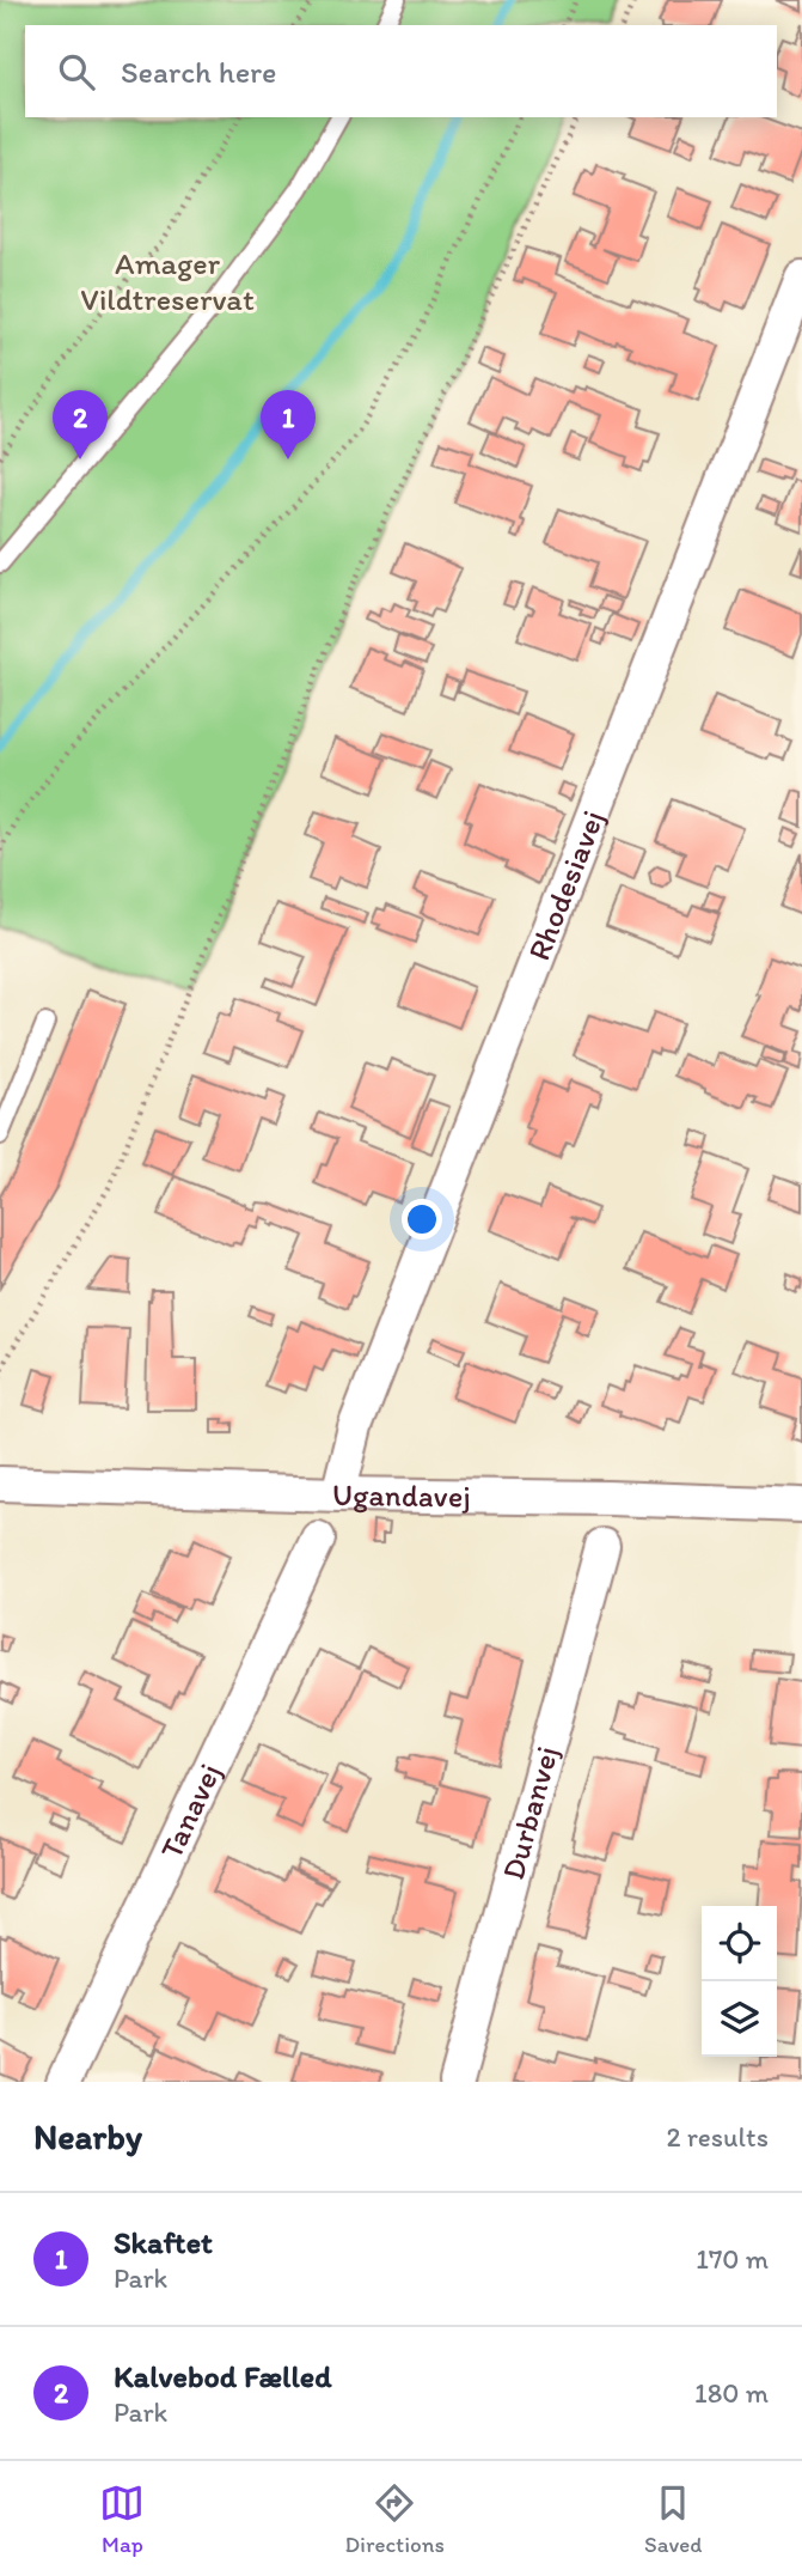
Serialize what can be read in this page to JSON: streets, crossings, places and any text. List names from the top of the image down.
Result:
{
  "streets": {
    "street": [
      "Rhodesiavej",
      "Ugandavej",
      "Tanavej",
      "Durbanvej"
    ]
  },
  "crossings": [
    ["Rhodesiavej", "Ugandavej"]
  ],
  "parks": ["Amager Vildtreservat"],
  "page": {
    "search": "Search here",
    "pins": ["1", "2"],
    "heading": ["Nearby", "2 results"],
    "list": [
      {
        "mark": "1",
        "name": "Skaftet",
        "note": "Park",
        "value": "170 m"
      },
      {
        "mark": "2",
        "name": "Kalvebod Fælled",
        "note": "Park",
        "value": "180 m"
      }
    ],
    "nav": ["Map", "Directions", "Saved"]
  }
}
